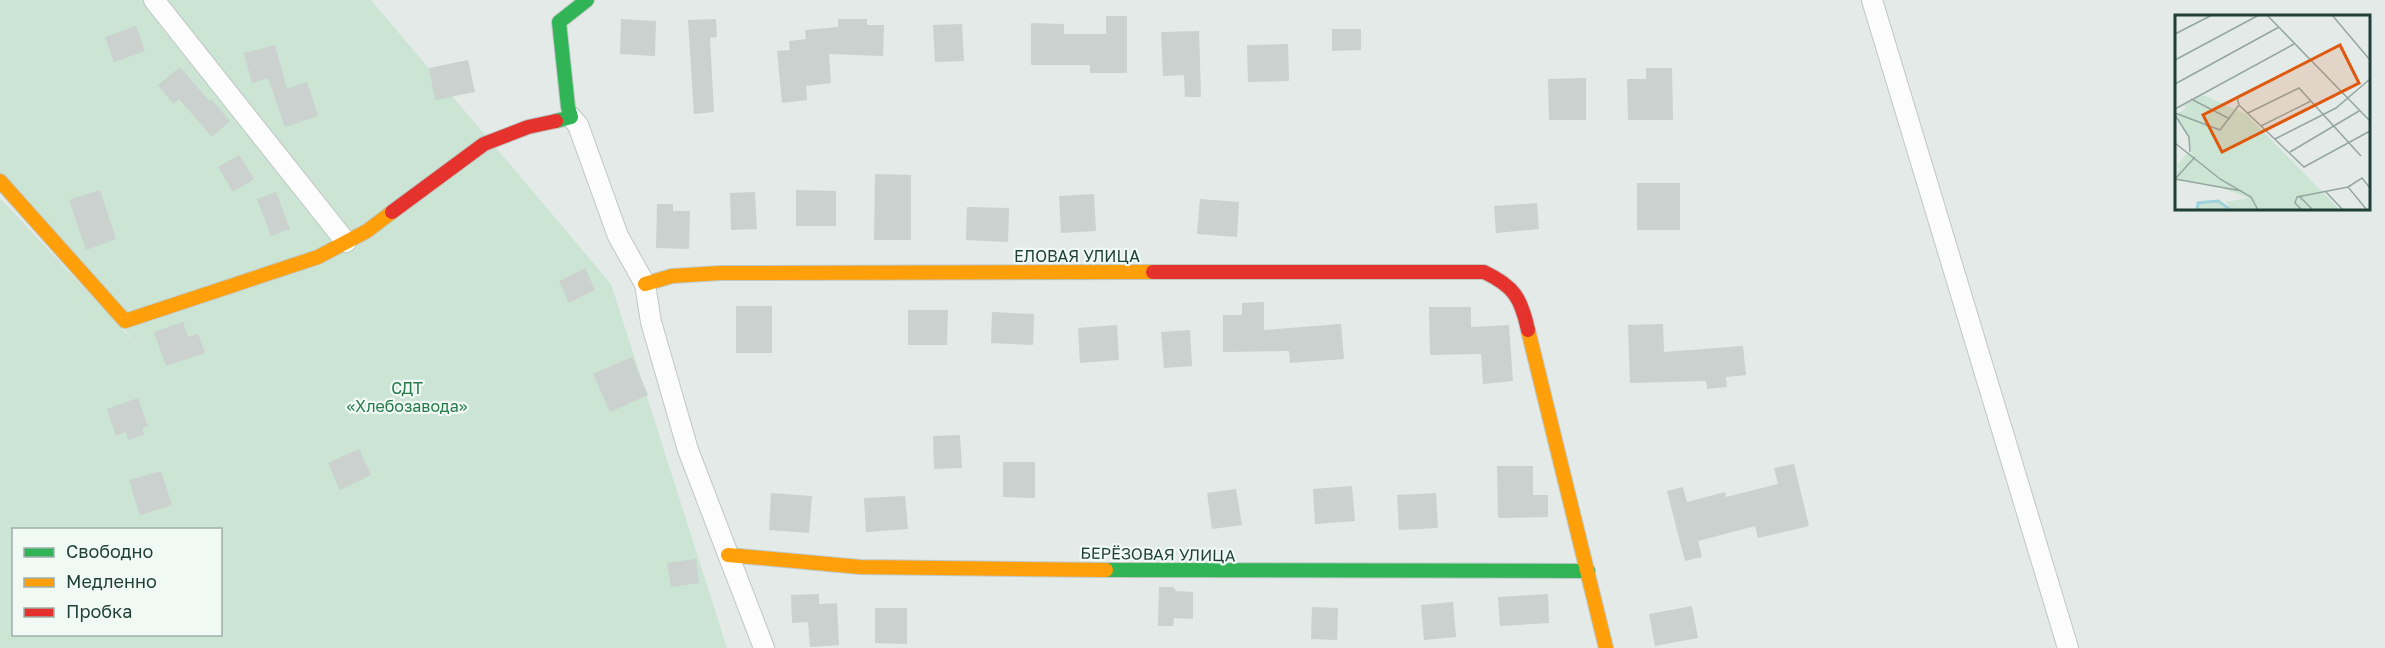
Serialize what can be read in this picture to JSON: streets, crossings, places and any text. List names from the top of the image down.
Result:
{
  "streets": {
    "street": ["ЕЛОВАЯ УЛИЦА", "БЕРЁЗОВАЯ УЛИЦА"]
  },
  "crossings": [
    ["ЕЛОВАЯ УЛИЦА", "БЕРЁЗОВАЯ УЛИЦА"]
  ],
  "parks": ["СДТ «Хлебозавода»"],
  "legend": ["Свободно", "Медленно", "Пробка"]
}
